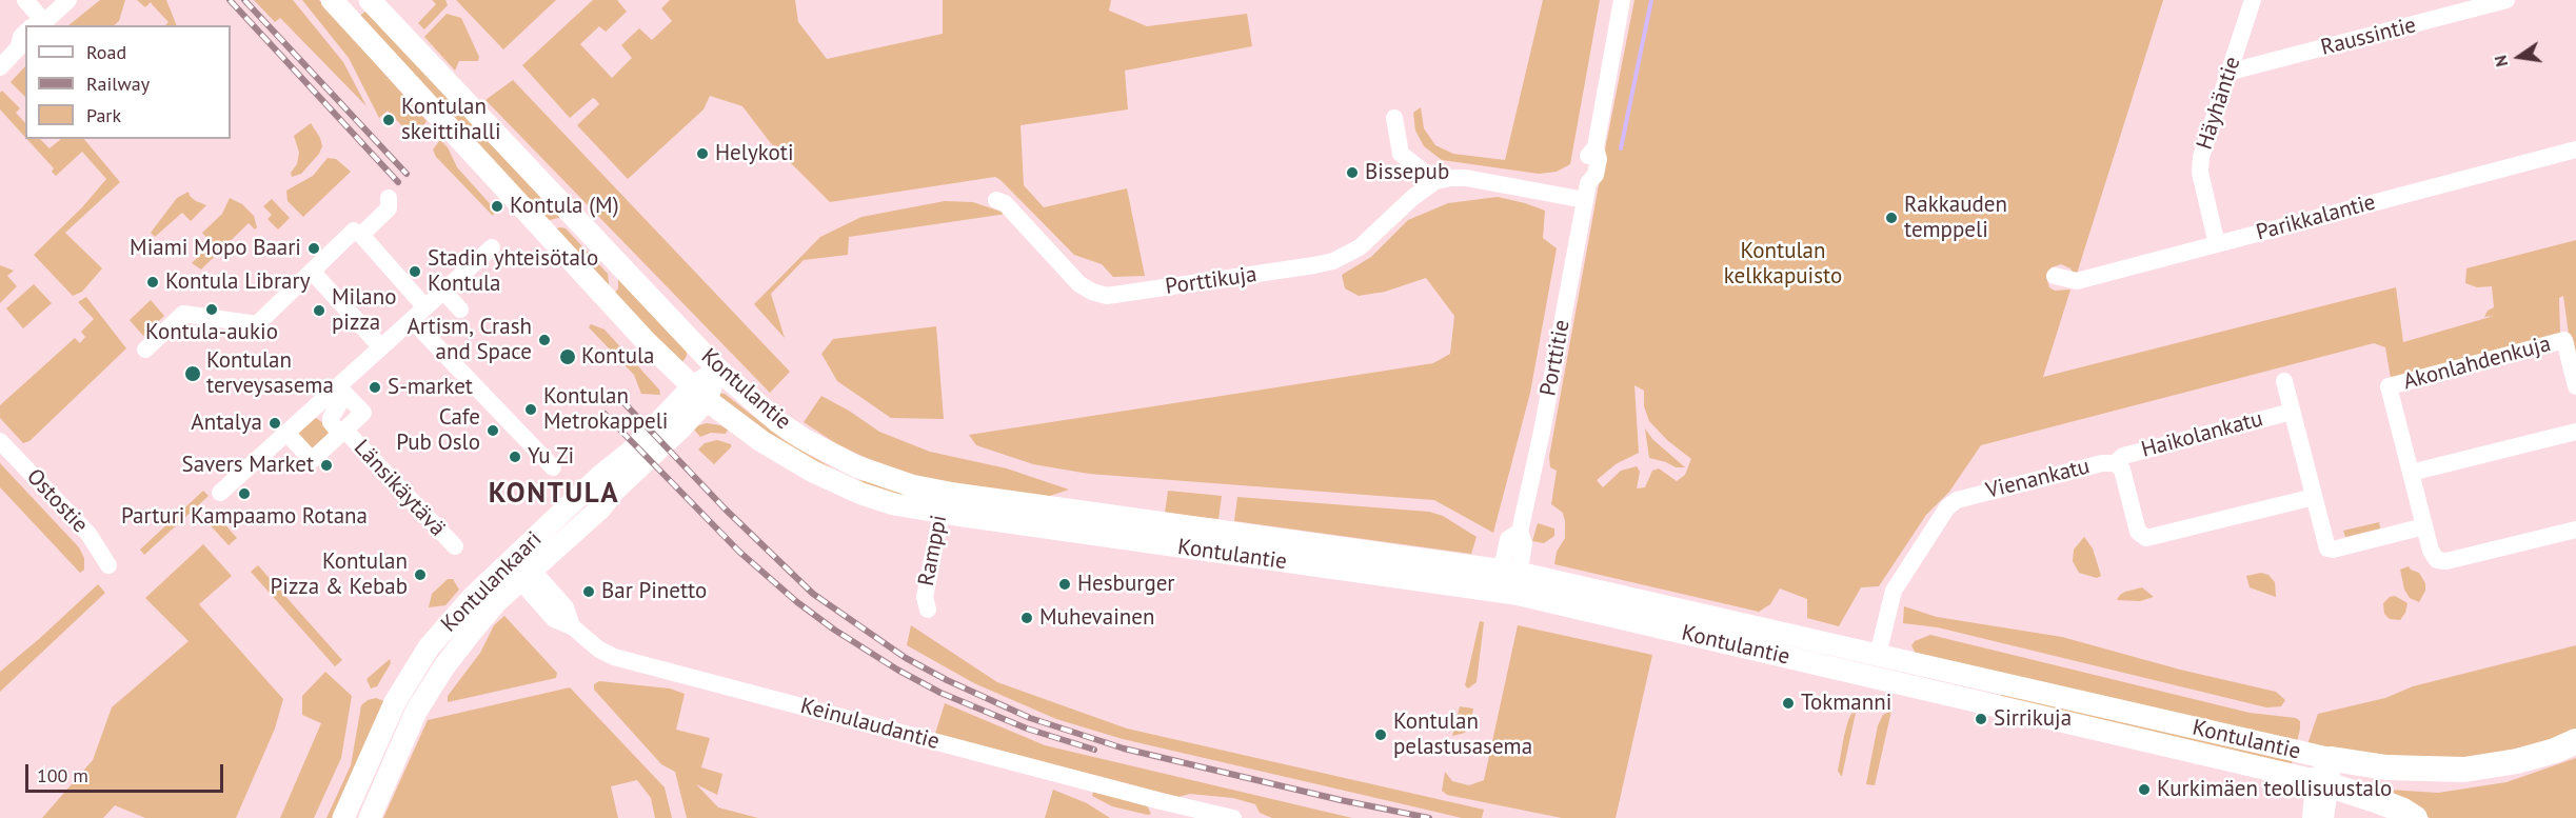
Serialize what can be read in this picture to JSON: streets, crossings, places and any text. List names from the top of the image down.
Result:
{
  "streets": {
    "main road": ["Kontulantie", "Kontulankaari"],
    "street": [
      "Raussintie",
      "Häyhäntie",
      "Parikkalantie",
      "Porttikuja",
      "Porttitie",
      "Akonlahdenkuja",
      "Haikolankatu",
      "Vienankatu",
      "Länsikäytävä",
      "Ostostie",
      "Ramppi",
      "Keinulaudantie"
    ]
  },
  "crossings": [
    ["Raussintie", "Häyhäntie"],
    ["Häyhäntie", "Parikkalantie"],
    ["Porttitie", "Kontulantie"],
    ["Kontulantie", "Vienankatu"],
    ["Kontulantie", "Ramppi"],
    ["Kontulantie", "Kontulankaari"],
    ["Haikolankatu", "Vienankatu"],
    ["Kontulankaari", "Keinulaudantie"]
  ],
  "districts": ["KONTULA"],
  "parks": ["Kontulan kelkkapuisto"],
  "places": [
    "Kontulan skeittihalli",
    "Helykoti",
    "Bissepub",
    "Kontula (M)",
    "Rakkauden temppeli",
    "Miami Mopo Baari",
    "Stadin yhteisötalo Kontula",
    "Kontula Library",
    "Kontula-aukio",
    "Milano pizza",
    "Artism, Crash and Space",
    "Kontula",
    "Kontulan terveysasema",
    "S-market",
    "Kontulan Metrokappeli",
    "Antalya",
    "Cafe Pub Oslo",
    "Yu Zi",
    "Savers Market",
    "Parturi Kampaamo Rotana",
    "Kontulan Pizza & Kebab",
    "Hesburger",
    "Bar Pinetto",
    "Muhevainen",
    "Tokmanni",
    "Sirrikuja",
    "Kontulan pelastusasema",
    "Kurkimäen teollisuustalo"
  ],
  "legend": ["Road", "Railway", "Park"],
  "scale_bar": "100 m",
  "north": "left"
}
